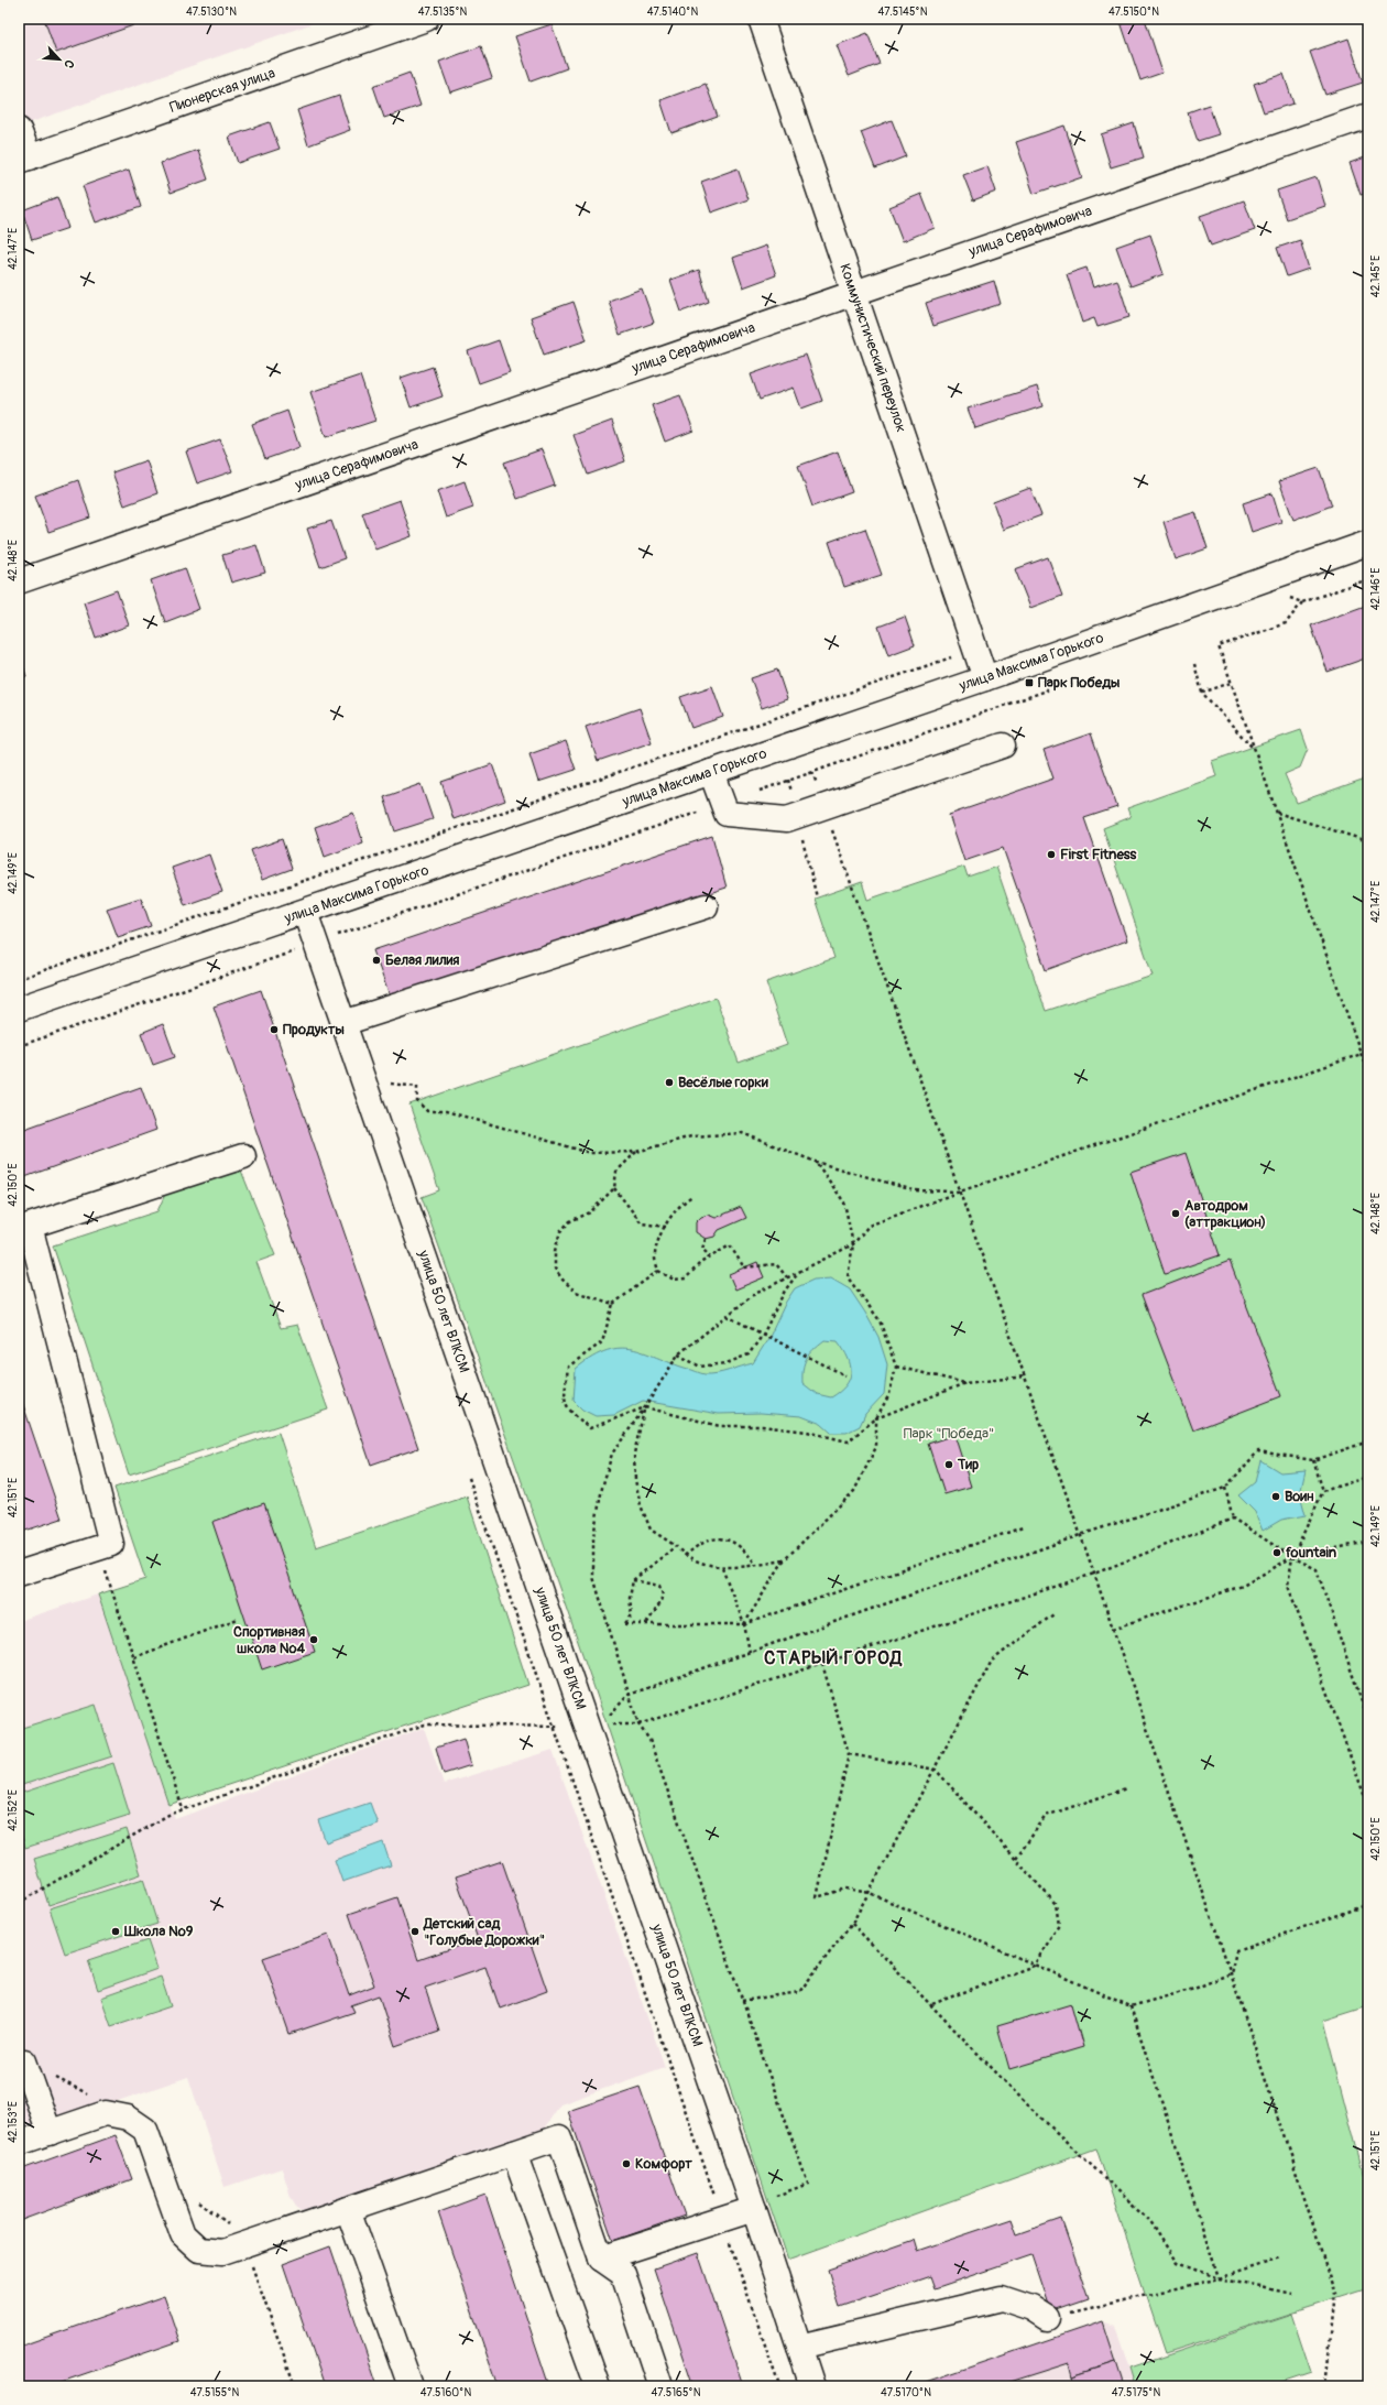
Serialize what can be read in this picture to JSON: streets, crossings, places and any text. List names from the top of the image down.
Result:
{
  "streets": {
    "street": [
      "Пионерская улица",
      "улица Серафимовича",
      "Коммунистический переулок",
      "улица Максима Горького",
      "улица 50 лет ВЛКСМ"
    ]
  },
  "crossings": [
    ["улица Серафимовича", "Коммунистический переулок"],
    ["Коммунистический переулок", "улица Максима Горького"],
    ["улица Максима Горького", "улица 50 лет ВЛКСМ"]
  ],
  "districts": ["СТАРЫЙ ГОРОД"],
  "parks": ["Парк \"Победа\""],
  "places": {
    "transit": ["Парк Победы"],
    "other": [
      "First Fitness",
      "Белая лилия",
      "Продукты",
      "Весёлые горки",
      "Автодром (аттракцион)",
      "Тир",
      "Воин",
      "fountain",
      "Спортивная школа №4",
      "Школа №9",
      "Детский сад \"Голубые Дорожки\"",
      "Комфорт"
    ]
  },
  "north": "bottom right",
  "coordinates": [
    "47.5130°N",
    "47.5135°N",
    "47.5140°N",
    "47.5145°N",
    "47.5150°N",
    "42.147°E",
    "42.145°E",
    "42.148°E",
    "42.146°E",
    "42.149°E",
    "42.150°E",
    "42.151°E",
    "42.152°E",
    "42.153°E",
    "47.5155°N",
    "47.5160°N",
    "47.5165°N",
    "47.5170°N",
    "47.5175°N"
  ]
}
